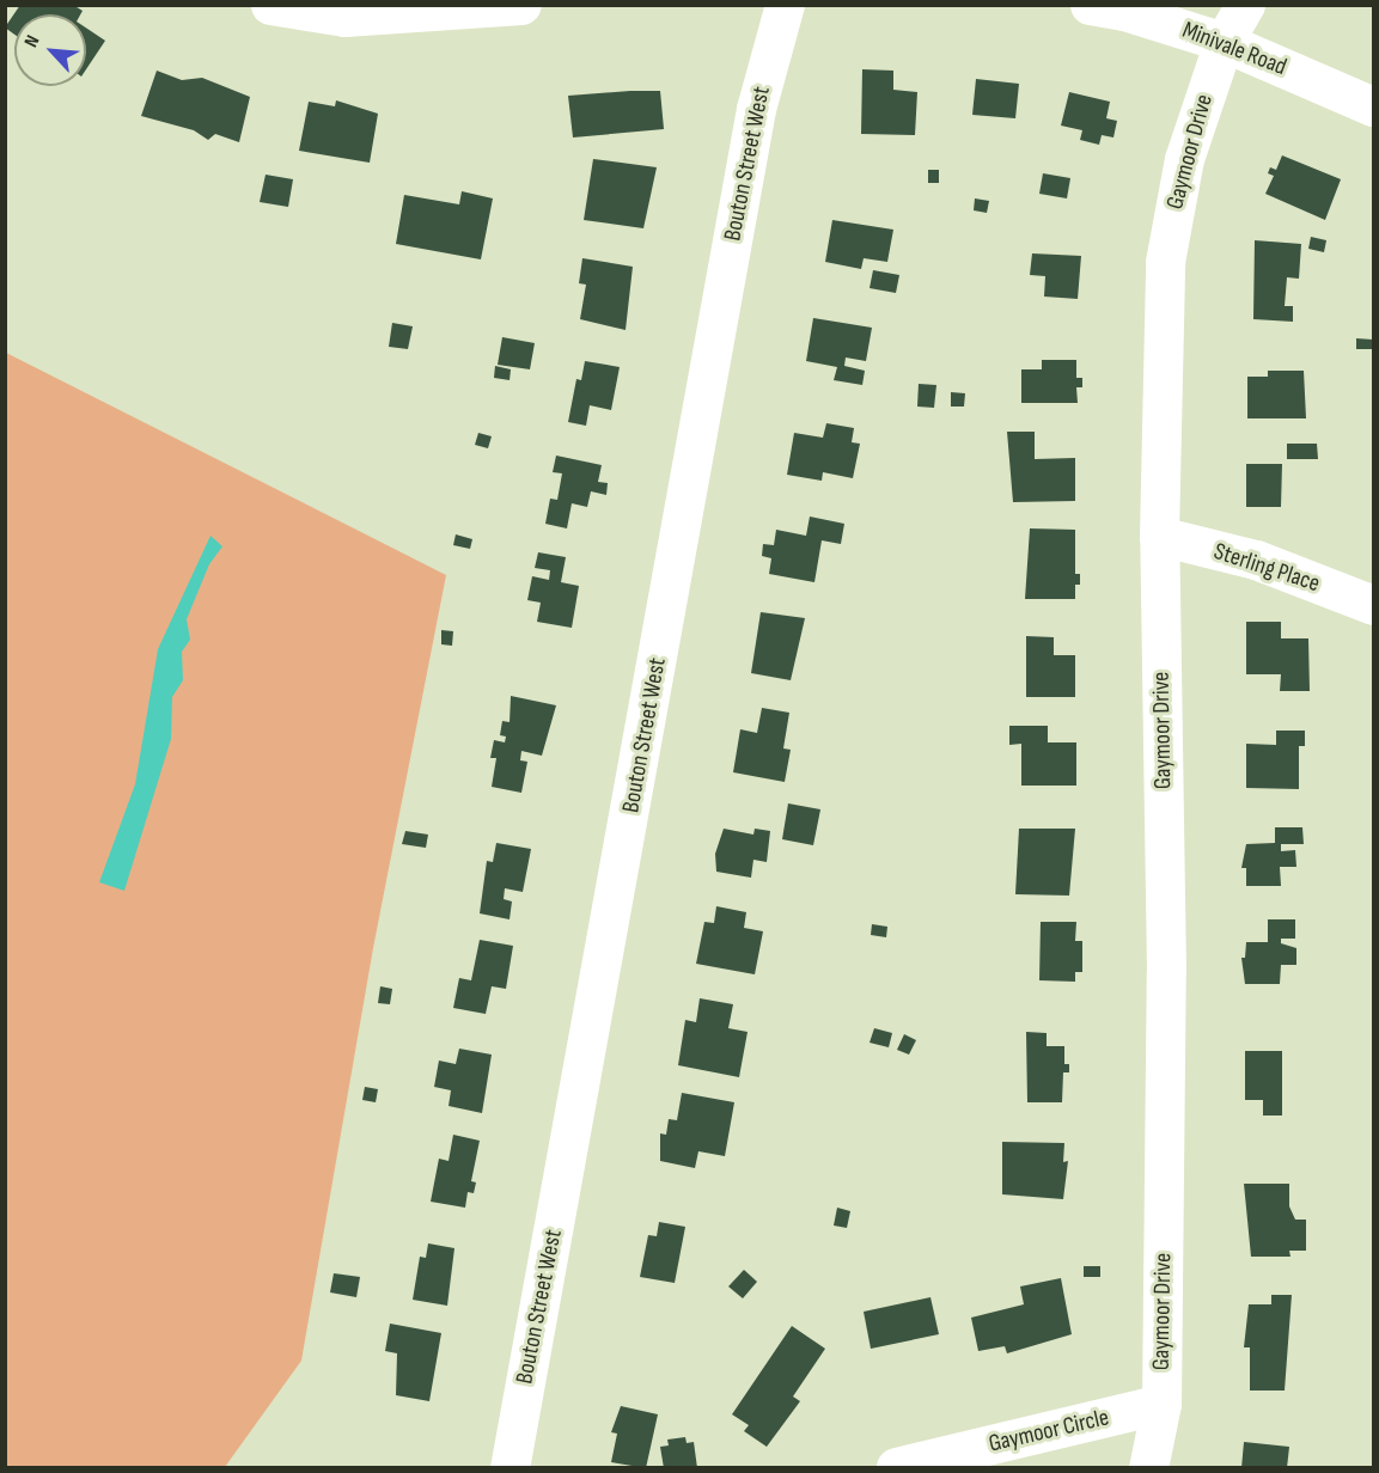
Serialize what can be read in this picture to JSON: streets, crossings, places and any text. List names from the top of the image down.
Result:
{
  "streets": {
    "street": [
      "Minivale Road",
      "Gaymoor Drive",
      "Bouton Street West",
      "Sterling Place",
      "Gaymoor Circle"
    ]
  },
  "crossings": [
    ["Minivale Road", "Gaymoor Drive"],
    ["Gaymoor Drive", "Sterling Place"],
    ["Gaymoor Drive", "Gaymoor Circle"]
  ],
  "north": "top left"
}
